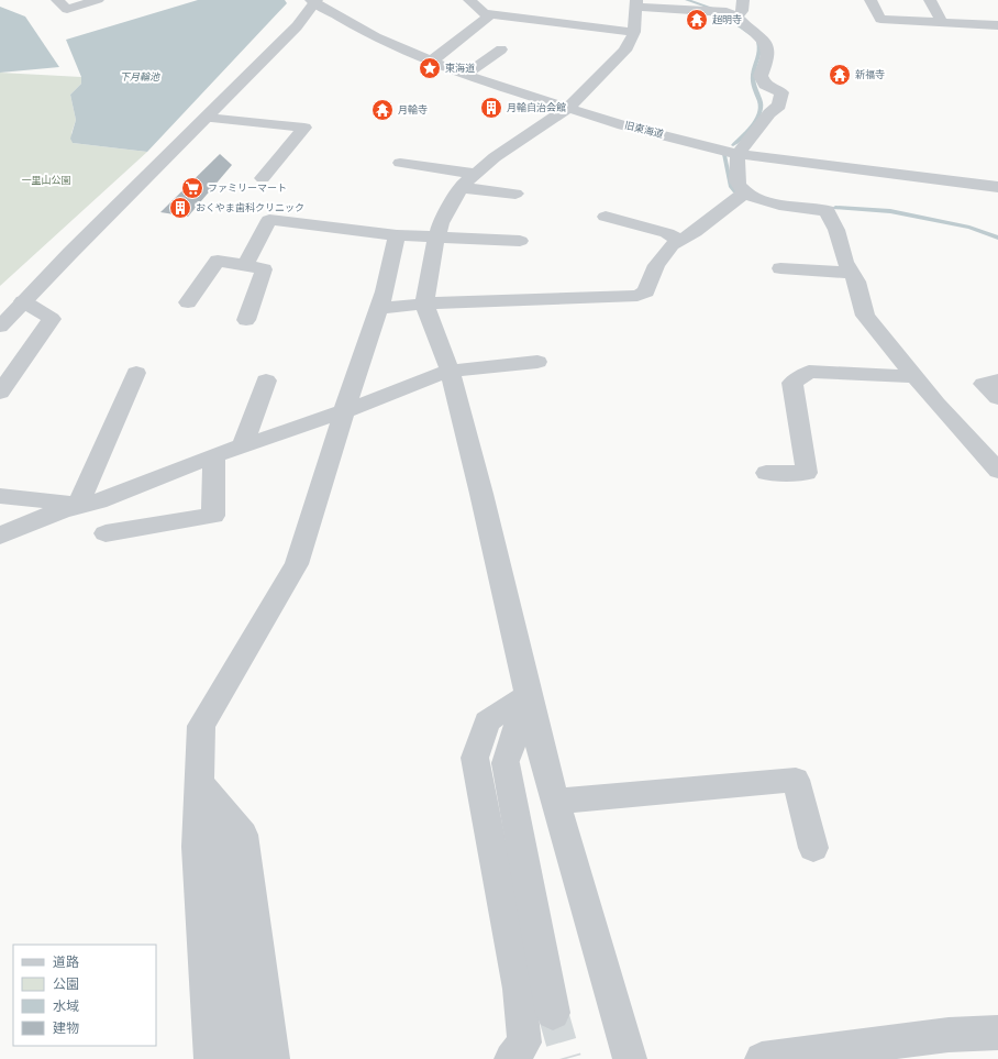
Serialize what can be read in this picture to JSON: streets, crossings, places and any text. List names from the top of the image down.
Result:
{
  "streets": {
    "street": ["旧東海道"]
  },
  "water": ["下月輪池"],
  "parks": ["一里山公園"],
  "places": {
    "temple": ["超明寺", "新福寺", "月輪寺"],
    "place": ["東海道"],
    "building": ["月輪自治会館", "おくやま歯科クリニック"],
    "supermarket": ["ファミリーマート"]
  },
  "legend": [
    "道路",
    "公園",
    "水域",
    "建物"
  ]
}
